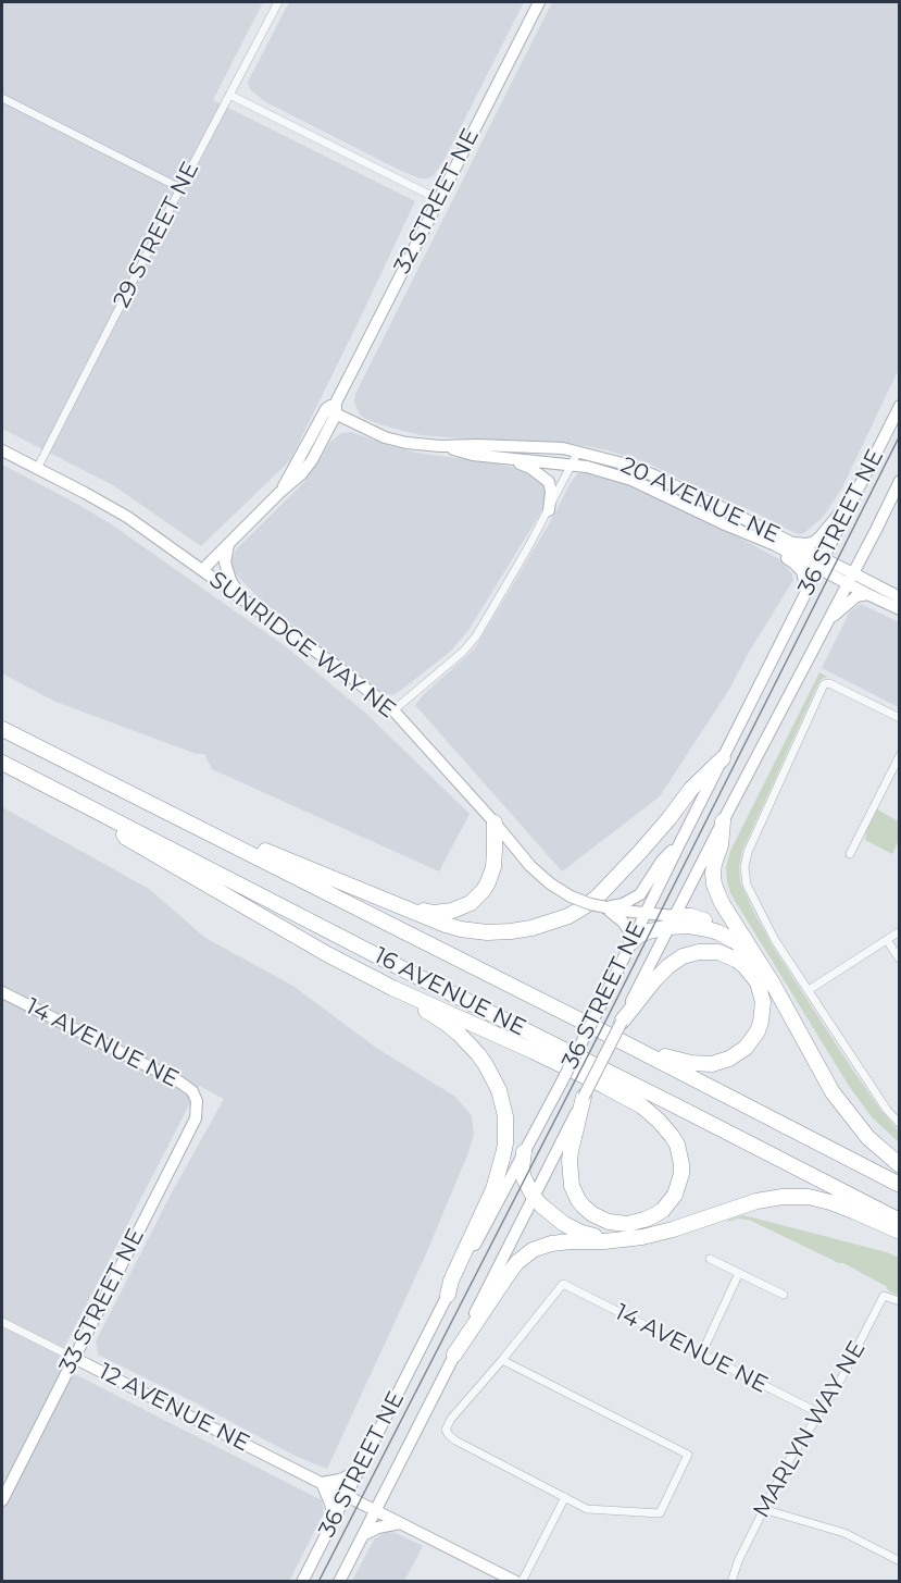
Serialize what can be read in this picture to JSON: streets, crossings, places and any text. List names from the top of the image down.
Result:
{
  "streets": {
    "highway": ["16 AVENUE NE"],
    "street": [
      "32 STREET NE",
      "29 STREET NE",
      "20 AVENUE NE",
      "36 STREET NE",
      "SUNRIDGE WAY NE",
      "14 AVENUE NE",
      "33 STREET NE",
      "12 AVENUE NE",
      "MARLYN WAY NE"
    ]
  },
  "crossings": [
    ["32 STREET NE", "20 AVENUE NE"],
    ["32 STREET NE", "SUNRIDGE WAY NE"],
    ["29 STREET NE", "SUNRIDGE WAY NE"],
    ["20 AVENUE NE", "36 STREET NE"],
    ["36 STREET NE", "SUNRIDGE WAY NE"],
    ["36 STREET NE", "12 AVENUE NE"],
    ["14 AVENUE NE", "33 STREET NE"],
    ["14 AVENUE NE", "MARLYN WAY NE"],
    ["33 STREET NE", "12 AVENUE NE"]
  ]
}
